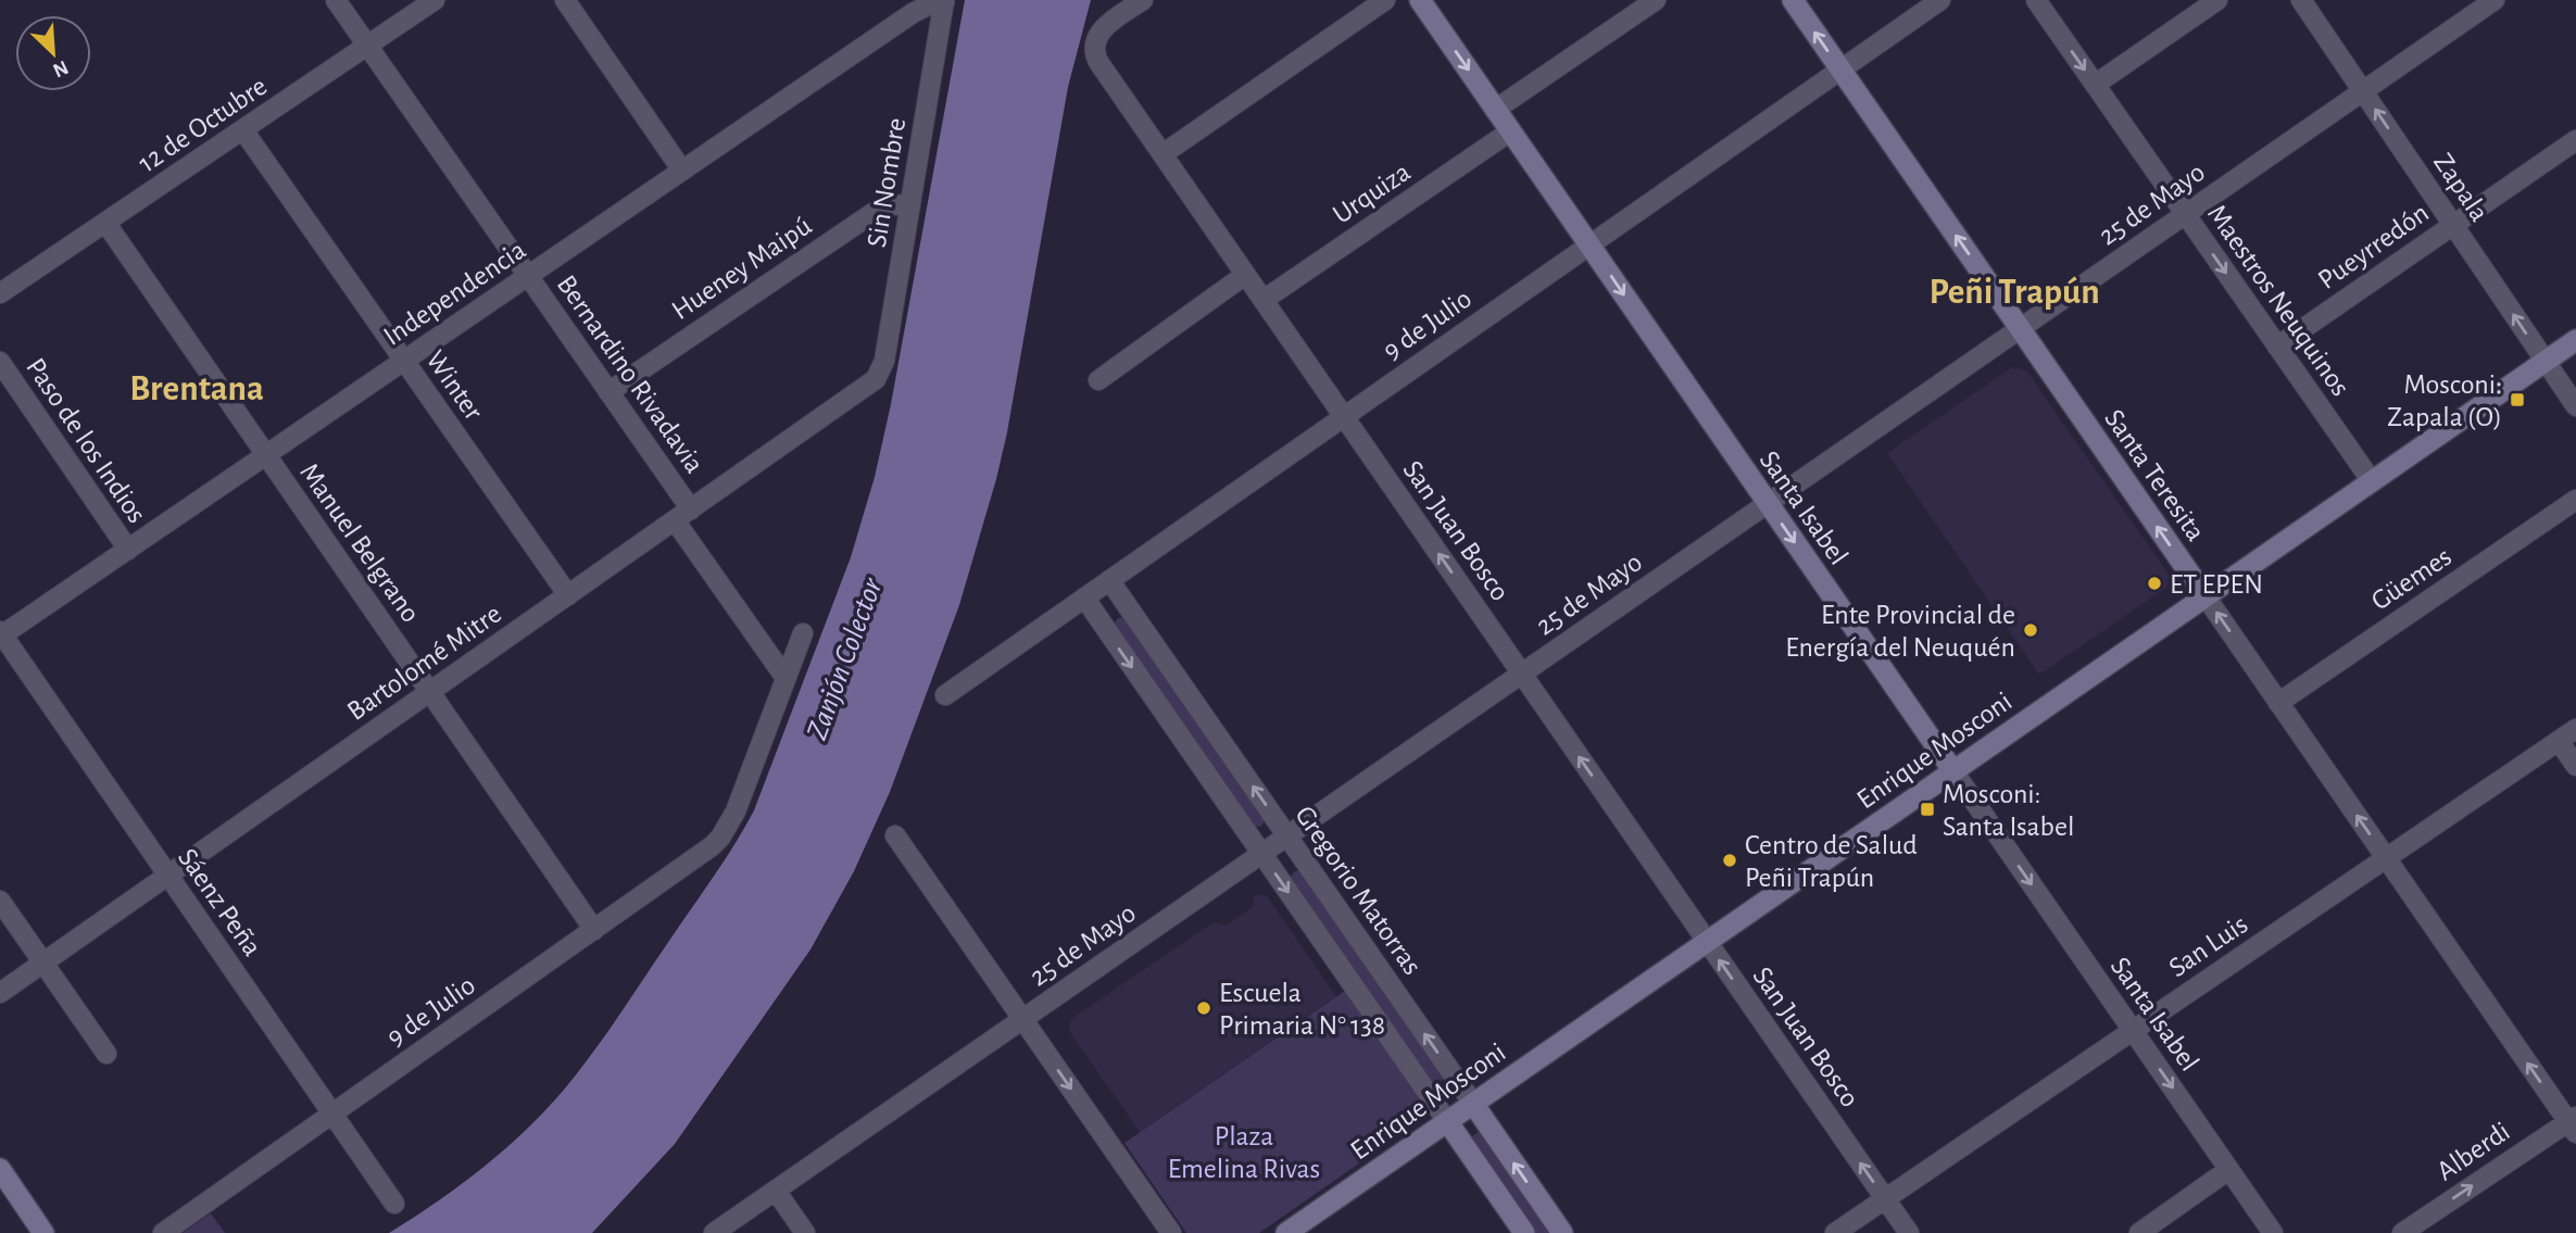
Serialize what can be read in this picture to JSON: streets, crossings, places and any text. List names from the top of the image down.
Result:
{
  "streets": {
    "main road": [
      "Santa Teresita",
      "Santa Isabel",
      "Enrique Mosconi",
      "Gregorio Matorras"
    ],
    "street": [
      "12 de Octubre",
      "Sin Nombre",
      "Zapala",
      "Urquiza",
      "25 de Mayo",
      "Pueyrredón",
      "Hueney Maipú",
      "Independencia",
      "Maestros Neuquinos",
      "9 de Julio",
      "Bernardino Rivadavia",
      "Winter",
      "Paso de los Indios",
      "San Juan Bosco",
      "Manuel Belgrano",
      "Güemes",
      "Bartolomé Mitre",
      "Sáenz Peña",
      "San Luis",
      "Alberdi"
    ]
  },
  "crossings": [
    ["12 de Octubre", "Bernardino Rivadavia"],
    ["12 de Octubre", "Winter"],
    ["12 de Octubre", "Manuel Belgrano"],
    ["Sin Nombre", "Hueney Maipú"],
    ["Sin Nombre", "Independencia"],
    ["Sin Nombre", "Bartolomé Mitre"],
    ["Zapala", "25 de Mayo"],
    ["Zapala", "Pueyrredón"],
    ["Zapala", "Enrique Mosconi"],
    ["Urquiza", "Santa Isabel"],
    ["Urquiza", "San Juan Bosco"],
    ["25 de Mayo", "Maestros Neuquinos"],
    ["25 de Mayo", "Santa Teresita"],
    ["25 de Mayo", "Santa Isabel"],
    ["25 de Mayo", "San Juan Bosco"],
    ["25 de Mayo", "Gregorio Matorras"],
    ["Pueyrredón", "Maestros Neuquinos"],
    ["Hueney Maipú", "Bernardino Rivadavia"],
    ["Independencia", "Bernardino Rivadavia"],
    ["Independencia", "Winter"],
    ["Independencia", "Paso de los Indios"],
    ["Independencia", "Manuel Belgrano"],
    ["Independencia", "Sáenz Peña"],
    ["Maestros Neuquinos", "Enrique Mosconi"],
    ["9 de Julio", "Bernardino Rivadavia"],
    ["9 de Julio", "Santa Teresita"],
    ["9 de Julio", "Santa Isabel"],
    ["9 de Julio", "San Juan Bosco"],
    ["9 de Julio", "Manuel Belgrano"],
    ["9 de Julio", "Gregorio Matorras"],
    ["9 de Julio", "Sáenz Peña"],
    ["Bernardino Rivadavia", "Bartolomé Mitre"],
    ["Winter", "Bartolomé Mitre"],
    ["Santa Teresita", "Güemes"],
    ["Santa Teresita", "Enrique Mosconi"],
    ["Santa Teresita", "San Luis"],
    ["Santa Teresita", "Alberdi"],
    ["Santa Isabel", "Enrique Mosconi"],
    ["Santa Isabel", "San Luis"],
    ["San Juan Bosco", "Enrique Mosconi"],
    ["San Juan Bosco", "San Luis"],
    ["Manuel Belgrano", "Bartolomé Mitre"],
    ["Bartolomé Mitre", "Sáenz Peña"],
    ["Enrique Mosconi", "Gregorio Matorras"]
  ],
  "one_way": [
    "Zapala",
    "Maestros Neuquinos",
    "Santa Teresita",
    "Santa Isabel",
    "San Juan Bosco",
    "Alberdi"
  ],
  "districts": ["Peñi Trapún", "Brentana"],
  "water": ["Zanjón Colector"],
  "parks": ["Plaza Emelina Rivas"],
  "places": {
    "transit": ["Mosconi: Zapala (O)", "Mosconi: Santa Isabel"],
    "other": [
      "ET EPEN",
      "Ente Provincial de Energía del Neuquén",
      "Centro de Salud Peñi Trapún",
      "Escuela Primaria N° 138"
    ]
  },
  "north": "bottom right"
}
